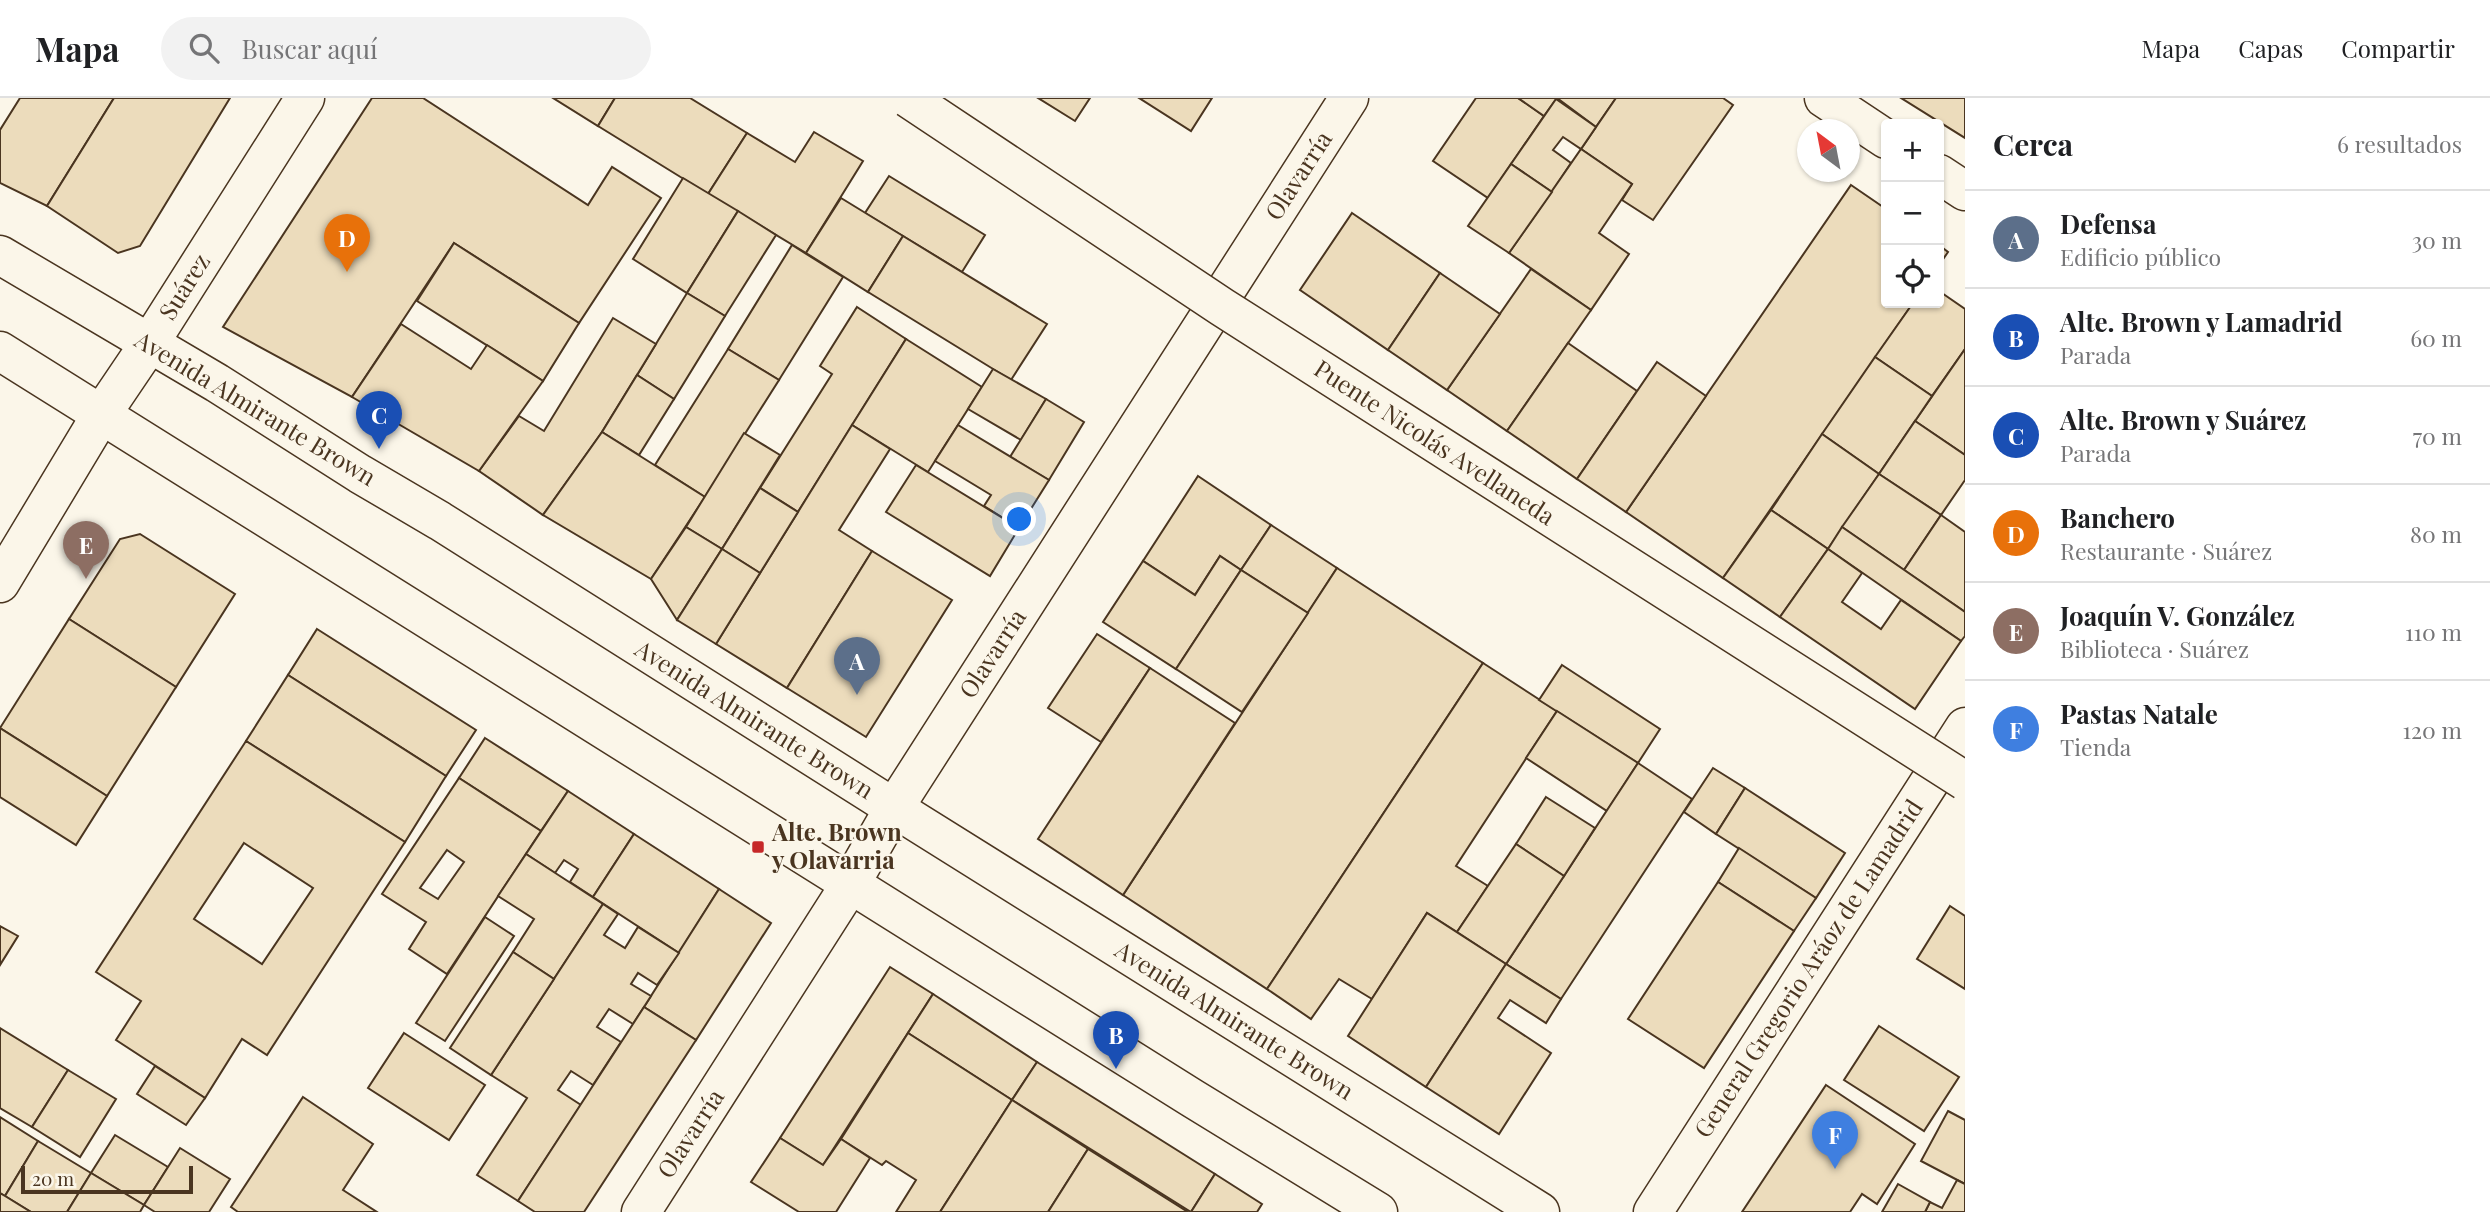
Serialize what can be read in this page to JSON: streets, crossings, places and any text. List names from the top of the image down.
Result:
{
  "streets": {
    "main road": [
      "Olavarría",
      "Suárez",
      "Avenida Almirante Brown",
      "Puente Nicolás Avellaneda",
      "General Gregorio Aráoz de Lamadrid"
    ]
  },
  "crossings": [
    ["Olavarría", "Avenida Almirante Brown"],
    ["Suárez", "Avenida Almirante Brown"]
  ],
  "places": {
    "transit": ["Alte. Brown y Olavarria"]
  },
  "scale_bar": "20 m",
  "north": "top left",
  "page": {
    "header": "Mapa",
    "search": "Buscar aquí",
    "nav": ["Mapa", "Capas", "Compartir"],
    "heading": ["Cerca", "6 resultados"],
    "map_buttons": ["+", "−"],
    "list": [
      {
        "mark": "A",
        "name": "Defensa",
        "note": "Edificio público",
        "value": "30 m"
      },
      {
        "mark": "B",
        "name": "Alte. Brown y Lamadrid",
        "note": "Parada",
        "value": "60 m"
      },
      {
        "mark": "C",
        "name": "Alte. Brown y Suárez",
        "note": "Parada",
        "value": "70 m"
      },
      {
        "mark": "D",
        "name": "Banchero",
        "note": "Restaurante · Suárez",
        "value": "80 m"
      },
      {
        "mark": "E",
        "name": "Joaquín V. González",
        "note": "Biblioteca · Suárez",
        "value": "110 m"
      },
      {
        "mark": "F",
        "name": "Pastas Natale",
        "note": "Tienda",
        "value": "120 m"
      }
    ],
    "pins": [
      "D",
      "C",
      "E",
      "A",
      "B",
      "F"
    ],
    "scale": "20 m"
  }
}
